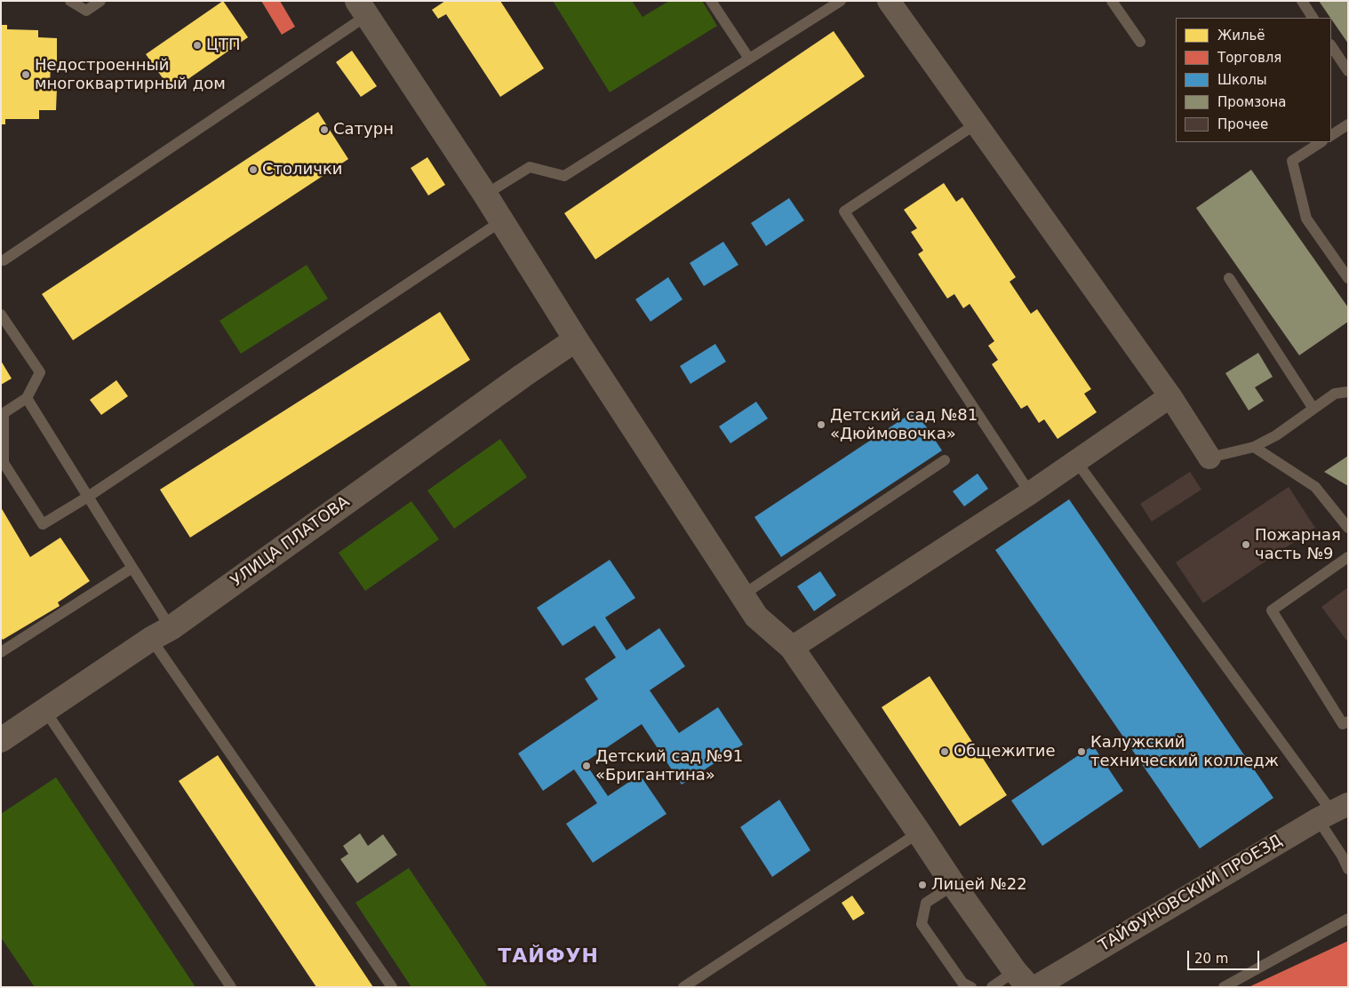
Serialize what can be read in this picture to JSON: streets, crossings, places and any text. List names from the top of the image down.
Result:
{
  "streets": {
    "street": ["УЛИЦА ПЛАТОВА", "ТАЙФУНОВСКИЙ ПРОЕЗД"]
  },
  "districts": ["ТАЙФУН"],
  "places": [
    "ЦТП",
    "Недостроенный многоквартирный дом",
    "Сатурн",
    "Столички",
    "Детский сад №81 «Дюймовочка»",
    "Пожарная часть №9",
    "Общежитие",
    "Калужский технический колледж",
    "Детский сад №91 «Бригантина»",
    "Лицей №22"
  ],
  "legend": [
    "Жильё",
    "Торговля",
    "Школы",
    "Промзона",
    "Прочее"
  ],
  "scale_bar": "20 m"
}
